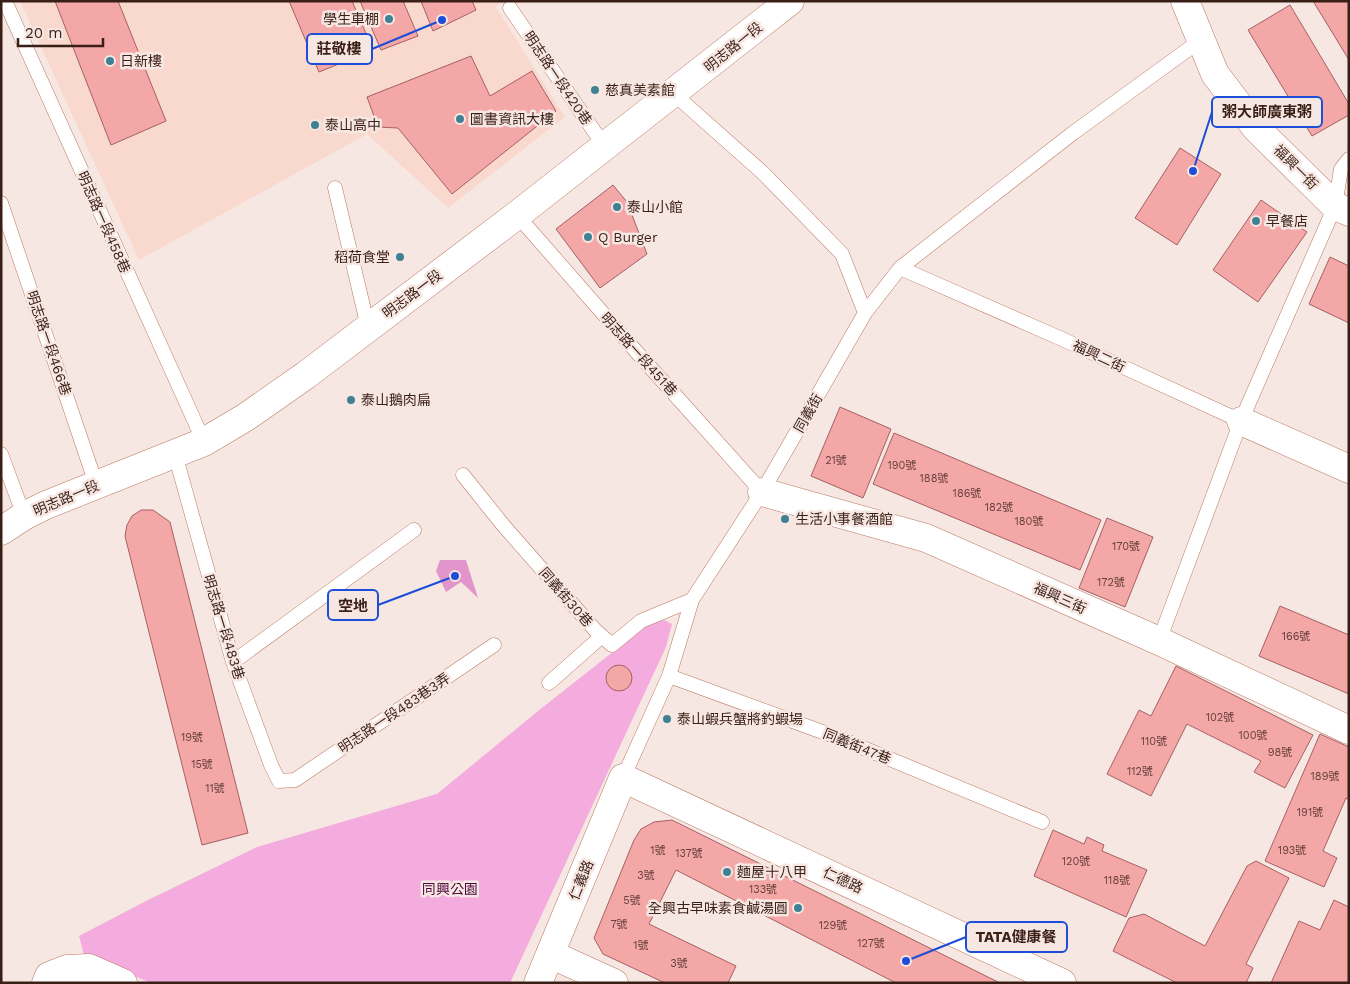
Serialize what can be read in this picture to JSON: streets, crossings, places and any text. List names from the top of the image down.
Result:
{
  "streets": {
    "street": [
      "明志路一段",
      "福興一街",
      "福興二街",
      "福興三街",
      "仁義路",
      "仁德路"
    ],
    "lane": [
      "明志路一段420巷",
      "明志路一段458巷",
      "明志路一段466巷",
      "明志路一段451巷",
      "同義街",
      "同義街30巷",
      "明志路一段483巷",
      "明志路一段483巷3弄",
      "同義街47巷"
    ]
  },
  "crossings": [
    ["明志路一段", "明志路一段420巷"],
    ["明志路一段", "明志路一段458巷"],
    ["明志路一段", "明志路一段466巷"],
    ["明志路一段", "明志路一段451巷"],
    ["明志路一段", "明志路一段483巷"],
    ["明志路一段451巷", "同義街"],
    ["明志路一段451巷", "福興三街"],
    ["同義街", "同義街30巷"],
    ["同義街", "福興三街"],
    ["同義街", "同義街47巷"],
    ["同義街", "仁義路"],
    ["同義街", "仁德路"],
    ["明志路一段483巷", "明志路一段483巷3弄"],
    ["仁義路", "仁德路"]
  ],
  "parks": ["同興公園"],
  "places": [
    "學生車棚",
    "莊敬樓",
    "日新樓",
    "慈真美素館",
    "圖書資訊大樓",
    "泰山高中",
    "粥大師廣東粥",
    "泰山小館",
    "早餐店",
    "Q Burger",
    "稻荷食堂",
    "泰山鵝肉扁",
    "生活小事餐酒館",
    "空地",
    "泰山蝦兵蟹將釣蝦場",
    "麵屋十八甲",
    "全興古早味素食鹹湯圓",
    "TATA健康餐"
  ],
  "house_numbers": [
    "21號",
    "190號",
    "188號",
    "186號",
    "182號",
    "180號",
    "170號",
    "172號",
    "166號",
    "102號",
    "100號",
    "19號",
    "110號",
    "98號",
    "15號",
    "112號",
    "189號",
    "11號",
    "191號",
    "1號",
    "193號",
    "137號",
    "120號",
    "3號",
    "118號",
    "133號",
    "5號",
    "7號",
    "129號",
    "127號",
    "1號",
    "3號"
  ],
  "scale_bar": "20 m"
}
